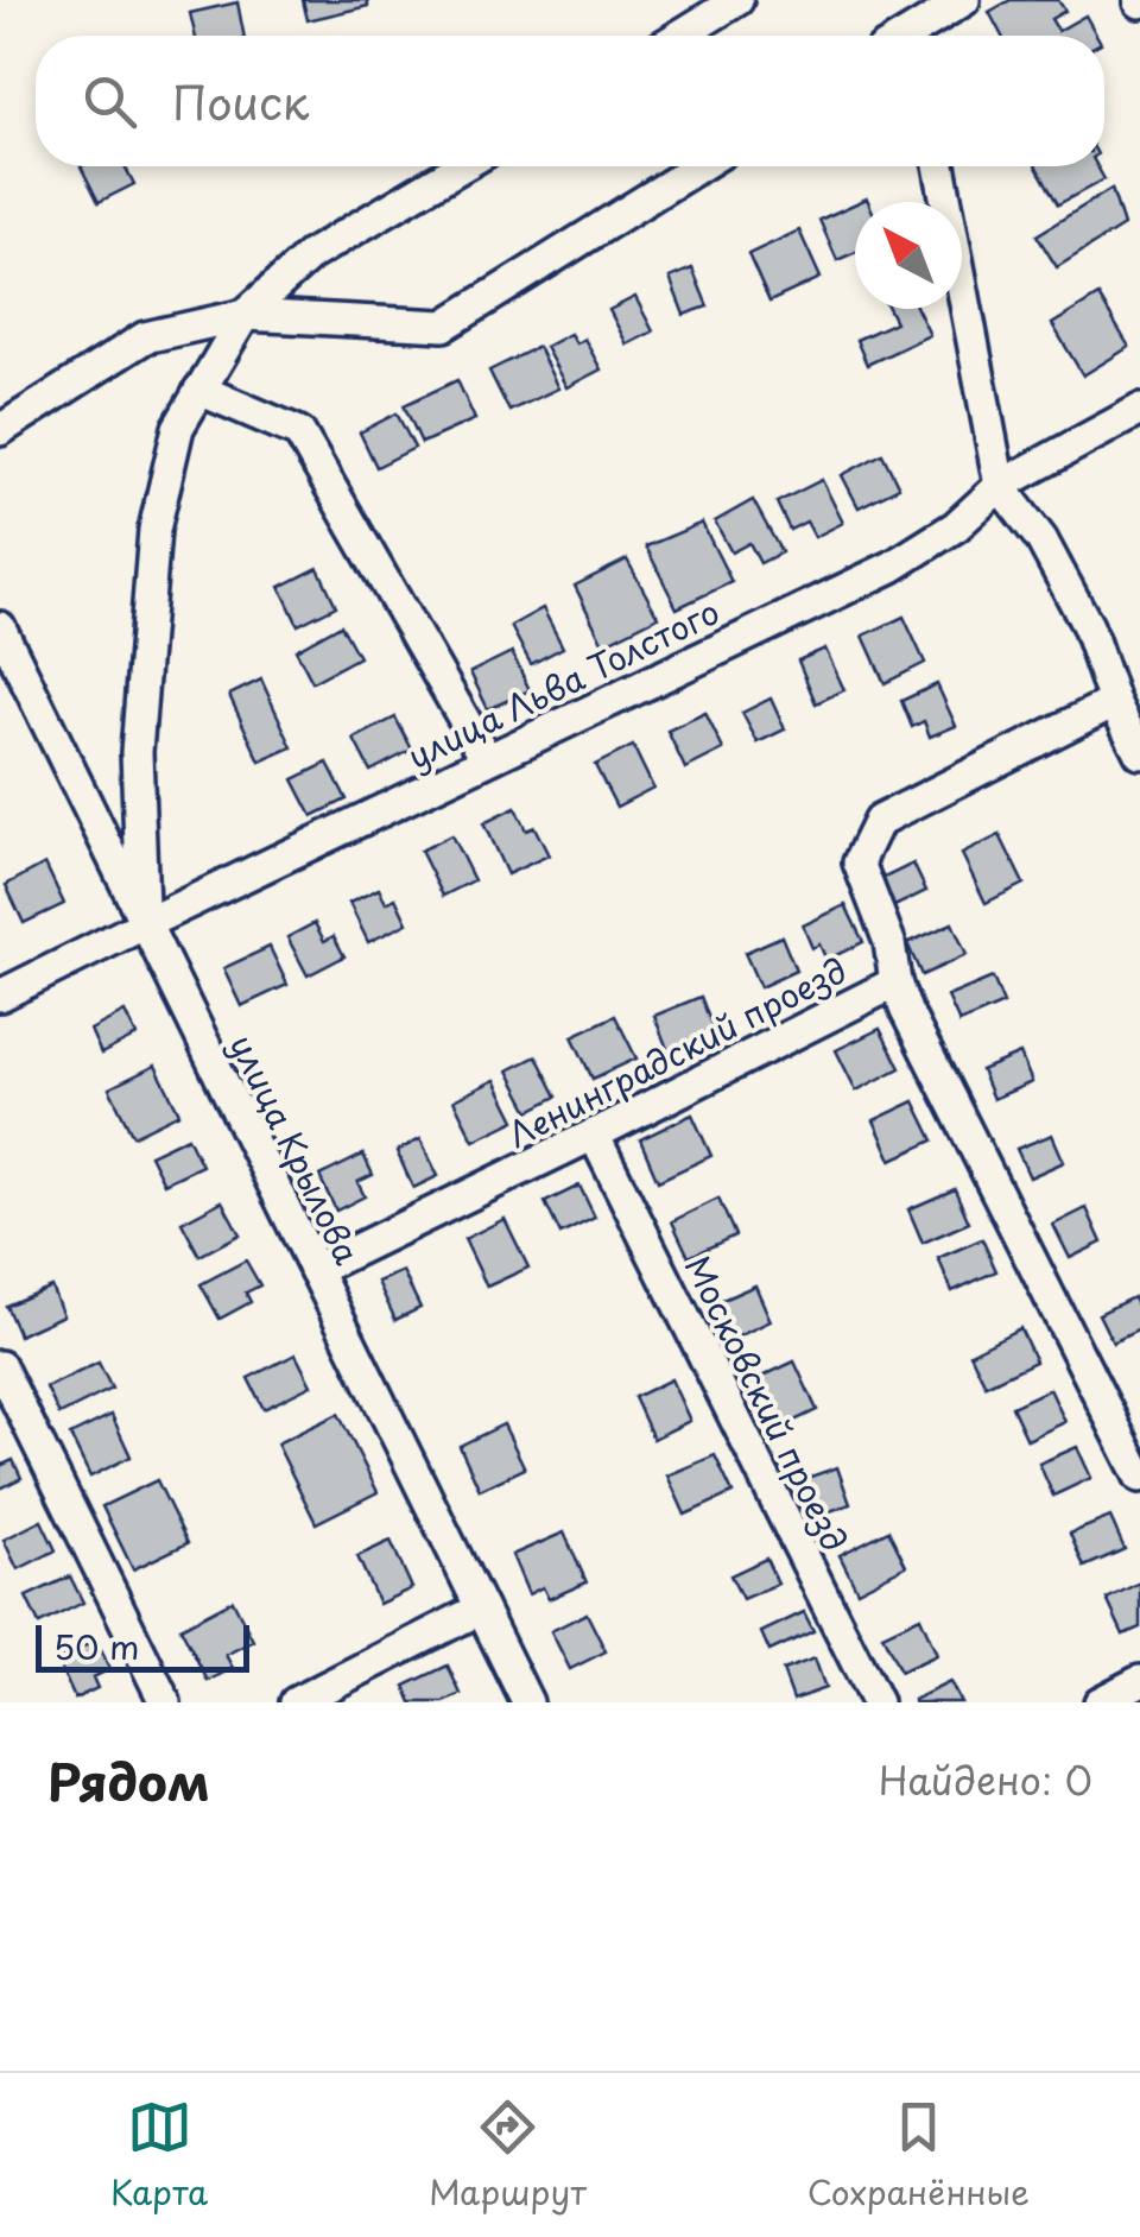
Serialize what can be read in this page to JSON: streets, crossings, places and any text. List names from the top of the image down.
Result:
{
  "streets": {
    "street": [
      "улица Льва Толстого",
      "Ленинградский проезд",
      "улица Крылова",
      "Московский проезд"
    ]
  },
  "crossings": [
    ["улица Льва Толстого", "улица Крылова"],
    ["Ленинградский проезд", "улица Крылова"],
    ["Ленинградский проезд", "Московский проезд"]
  ],
  "scale_bar": "50 m",
  "north": "top left",
  "page": {
    "search": "Поиск",
    "scale": "50 m",
    "heading": ["Рядом", "Найдено: 0"],
    "nav": ["Карта", "Маршрут", "Сохранённые"]
  }
}
